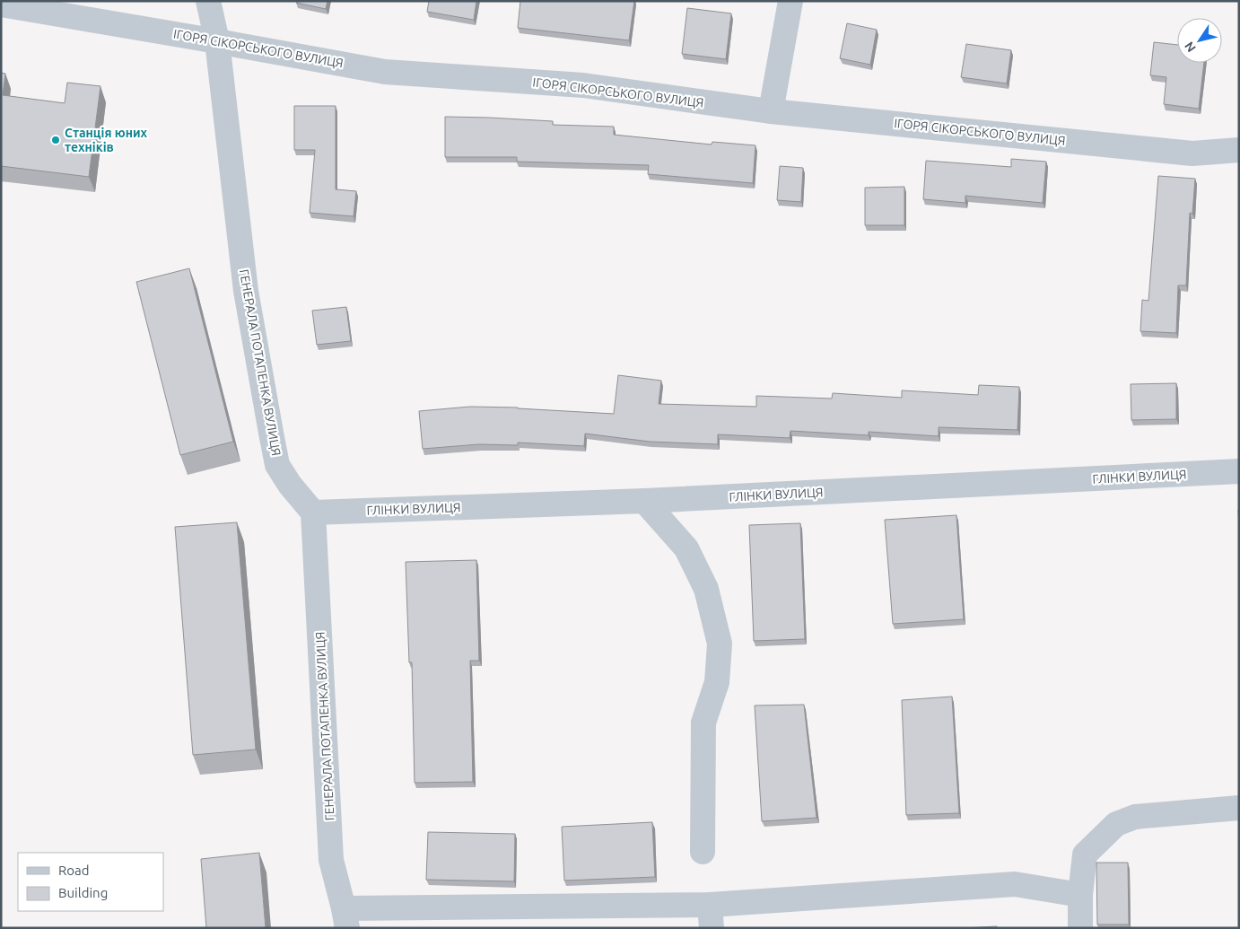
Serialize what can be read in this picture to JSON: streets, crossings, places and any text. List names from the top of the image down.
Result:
{
  "streets": {
    "street": ["ІГОРЯ СІКОРСЬКОГО ВУЛИЦЯ", "ГЕНЕРАЛА ПОТАПЕНКА ВУЛИЦЯ", "ГЛІНКИ ВУЛИЦЯ"]
  },
  "crossings": [
    ["ІГОРЯ СІКОРСЬКОГО ВУЛИЦЯ", "ГЕНЕРАЛА ПОТАПЕНКА ВУЛИЦЯ"],
    ["ГЕНЕРАЛА ПОТАПЕНКА ВУЛИЦЯ", "ГЛІНКИ ВУЛИЦЯ"]
  ],
  "places": ["Станція юних техніків"],
  "legend": ["Road", "Building"],
  "north": "bottom left"
}
